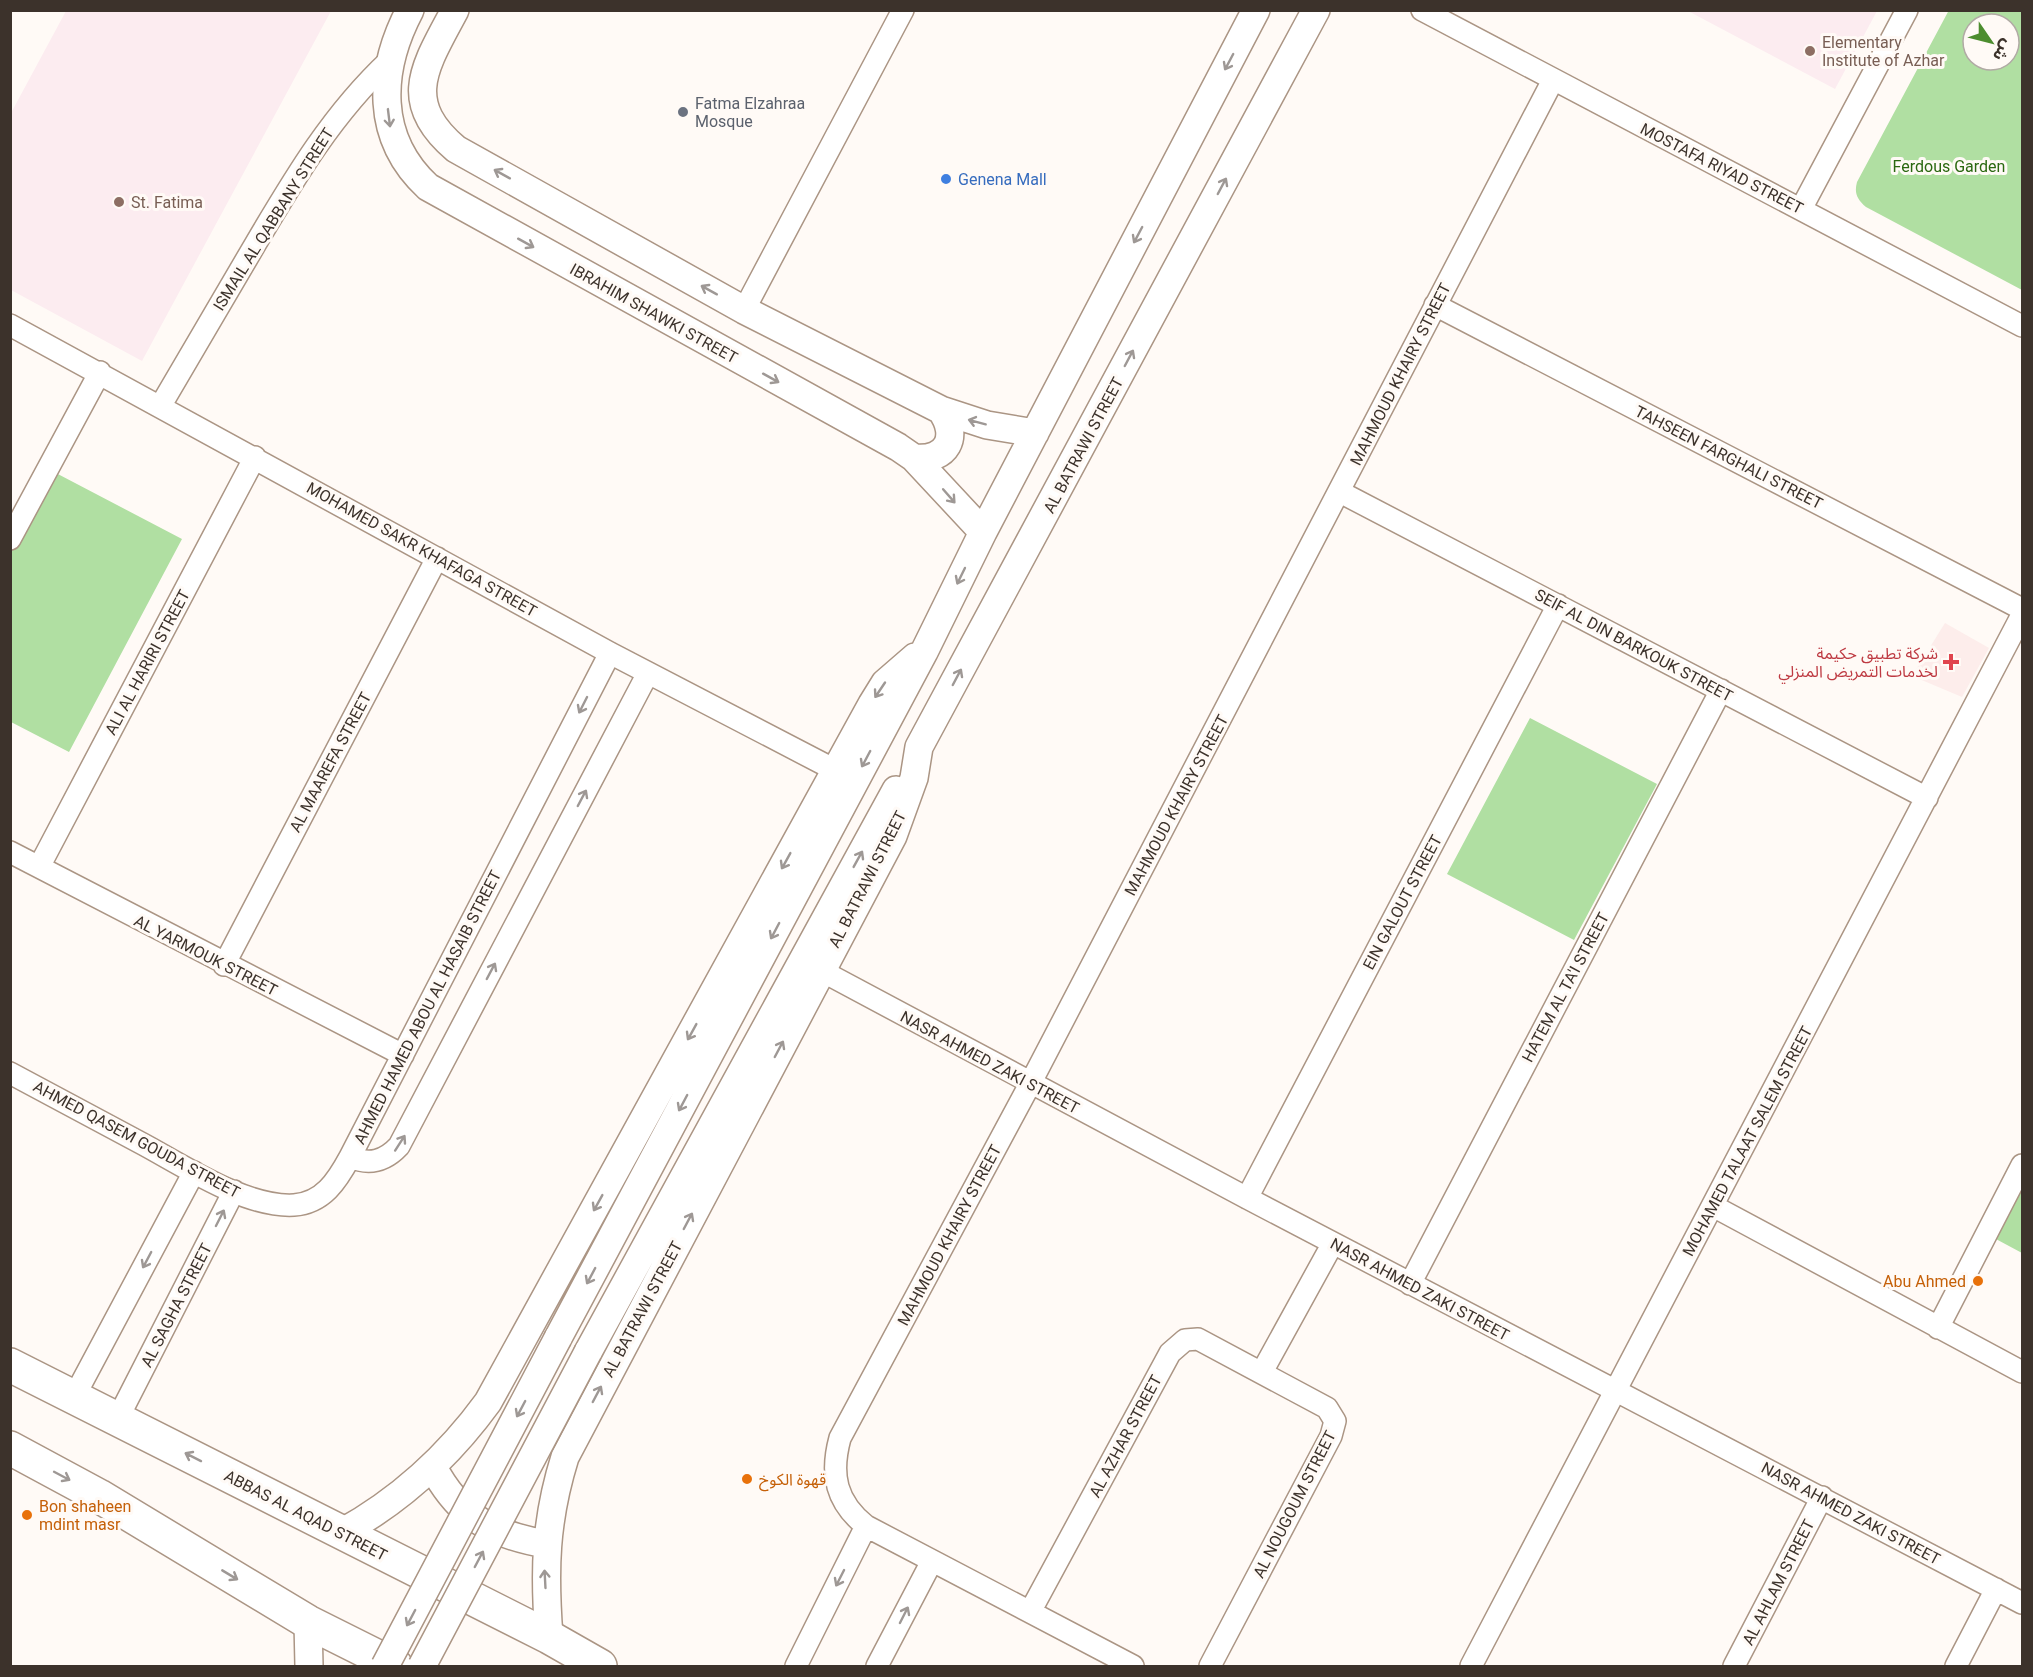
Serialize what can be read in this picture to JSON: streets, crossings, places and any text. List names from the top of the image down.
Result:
{
  "streets": {
    "main road": ["ABBAS AL AQAD STREET"],
    "street": [
      "MOSTAFA RIYAD STREET",
      "ISMAIL AL QABBANY STREET",
      "IBRAHIM SHAWKI STREET",
      "MAHMOUD KHAIRY STREET",
      "AL BATRAWI STREET",
      "TAHSEEN FARGHALI STREET",
      "MOHAMED SAKR KHAFAGA STREET",
      "SEIF AL DIN BARKOUK STREET",
      "ALI AL HARIRI STREET",
      "AL MAAREFA STREET",
      "EIN GALOUT STREET",
      "AL YARMOUK STREET",
      "HATEM AL TA'I STREET",
      "AHMED HAMED ABOU AL HASAIB STREET",
      "NASR AHMED ZAKI STREET",
      "AHMED QASEM GOUDA STREET",
      "MOHAMED TALAAT SALEM STREET",
      "AL SAGHA STREET",
      "AL AZHAR STREET",
      "AL NOUGOUM STREET",
      "AL AHLAM STREET"
    ]
  },
  "crossings": [
    ["MOSTAFA RIYAD STREET", "MAHMOUD KHAIRY STREET"],
    ["ISMAIL AL QABBANY STREET", "IBRAHIM SHAWKI STREET"],
    ["ISMAIL AL QABBANY STREET", "MOHAMED SAKR KHAFAGA STREET"],
    ["MAHMOUD KHAIRY STREET", "TAHSEEN FARGHALI STREET"],
    ["MAHMOUD KHAIRY STREET", "SEIF AL DIN BARKOUK STREET"],
    ["MAHMOUD KHAIRY STREET", "NASR AHMED ZAKI STREET"],
    ["MAHMOUD KHAIRY STREET", "AL AZHAR STREET"],
    ["AL BATRAWI STREET", "NASR AHMED ZAKI STREET"],
    ["AL BATRAWI STREET", "ABBAS AL AQAD STREET"],
    ["MOHAMED SAKR KHAFAGA STREET", "ALI AL HARIRI STREET"],
    ["MOHAMED SAKR KHAFAGA STREET", "AL MAAREFA STREET"],
    ["MOHAMED SAKR KHAFAGA STREET", "AHMED HAMED ABOU AL HASAIB STREET"],
    ["SEIF AL DIN BARKOUK STREET", "EIN GALOUT STREET"],
    ["SEIF AL DIN BARKOUK STREET", "HATEM AL TA'I STREET"],
    ["SEIF AL DIN BARKOUK STREET", "MOHAMED TALAAT SALEM STREET"],
    ["ALI AL HARIRI STREET", "AL YARMOUK STREET"],
    ["AL MAAREFA STREET", "AL YARMOUK STREET"],
    ["EIN GALOUT STREET", "NASR AHMED ZAKI STREET"],
    ["AL YARMOUK STREET", "AHMED HAMED ABOU AL HASAIB STREET"],
    ["HATEM AL TA'I STREET", "NASR AHMED ZAKI STREET"],
    ["AHMED HAMED ABOU AL HASAIB STREET", "AHMED QASEM GOUDA STREET"],
    ["NASR AHMED ZAKI STREET", "MOHAMED TALAAT SALEM STREET"],
    ["NASR AHMED ZAKI STREET", "AL AHLAM STREET"],
    ["AHMED QASEM GOUDA STREET", "AL SAGHA STREET"],
    ["AL SAGHA STREET", "ABBAS AL AQAD STREET"],
    ["AL AZHAR STREET", "AL NOUGOUM STREET"]
  ],
  "parks": ["Ferdous Garden"],
  "places": {
    "other": [
      "Elementary Institute of Azhar",
      "Fatma Elzahraa Mosque",
      "Genena Mall",
      "St. Fatima",
      "Abu Ahmed",
      "قهوة الكوخ",
      "Bon shaheen mdint masr"
    ],
    "health": ["شركة تطبيق حكيمة لخدمات التمريض المنزلي"]
  },
  "north": "bottom right"
}
